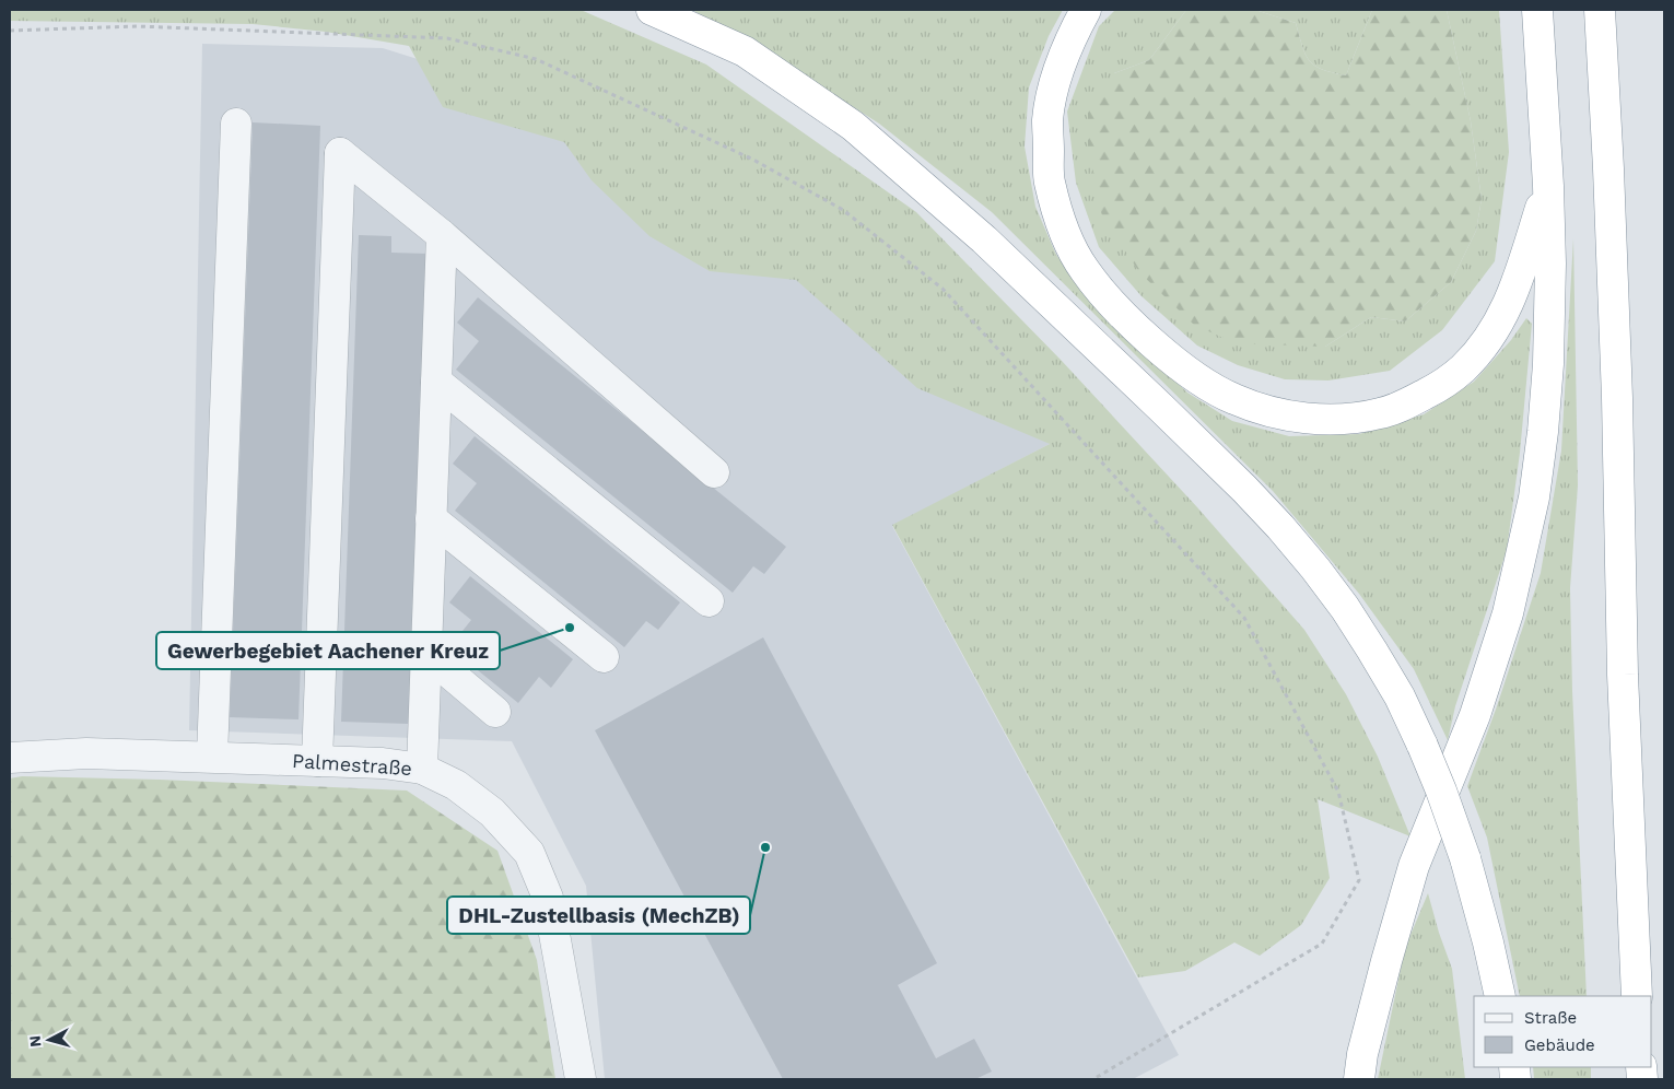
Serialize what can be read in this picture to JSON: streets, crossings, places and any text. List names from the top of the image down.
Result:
{
  "streets": {
    "street": ["Palmestraße"]
  },
  "places": ["Gewerbegebiet Aachener Kreuz", "DHL-Zustellbasis (MechZB)"],
  "legend": ["Straße", "Gebäude"],
  "north": "left"
}
